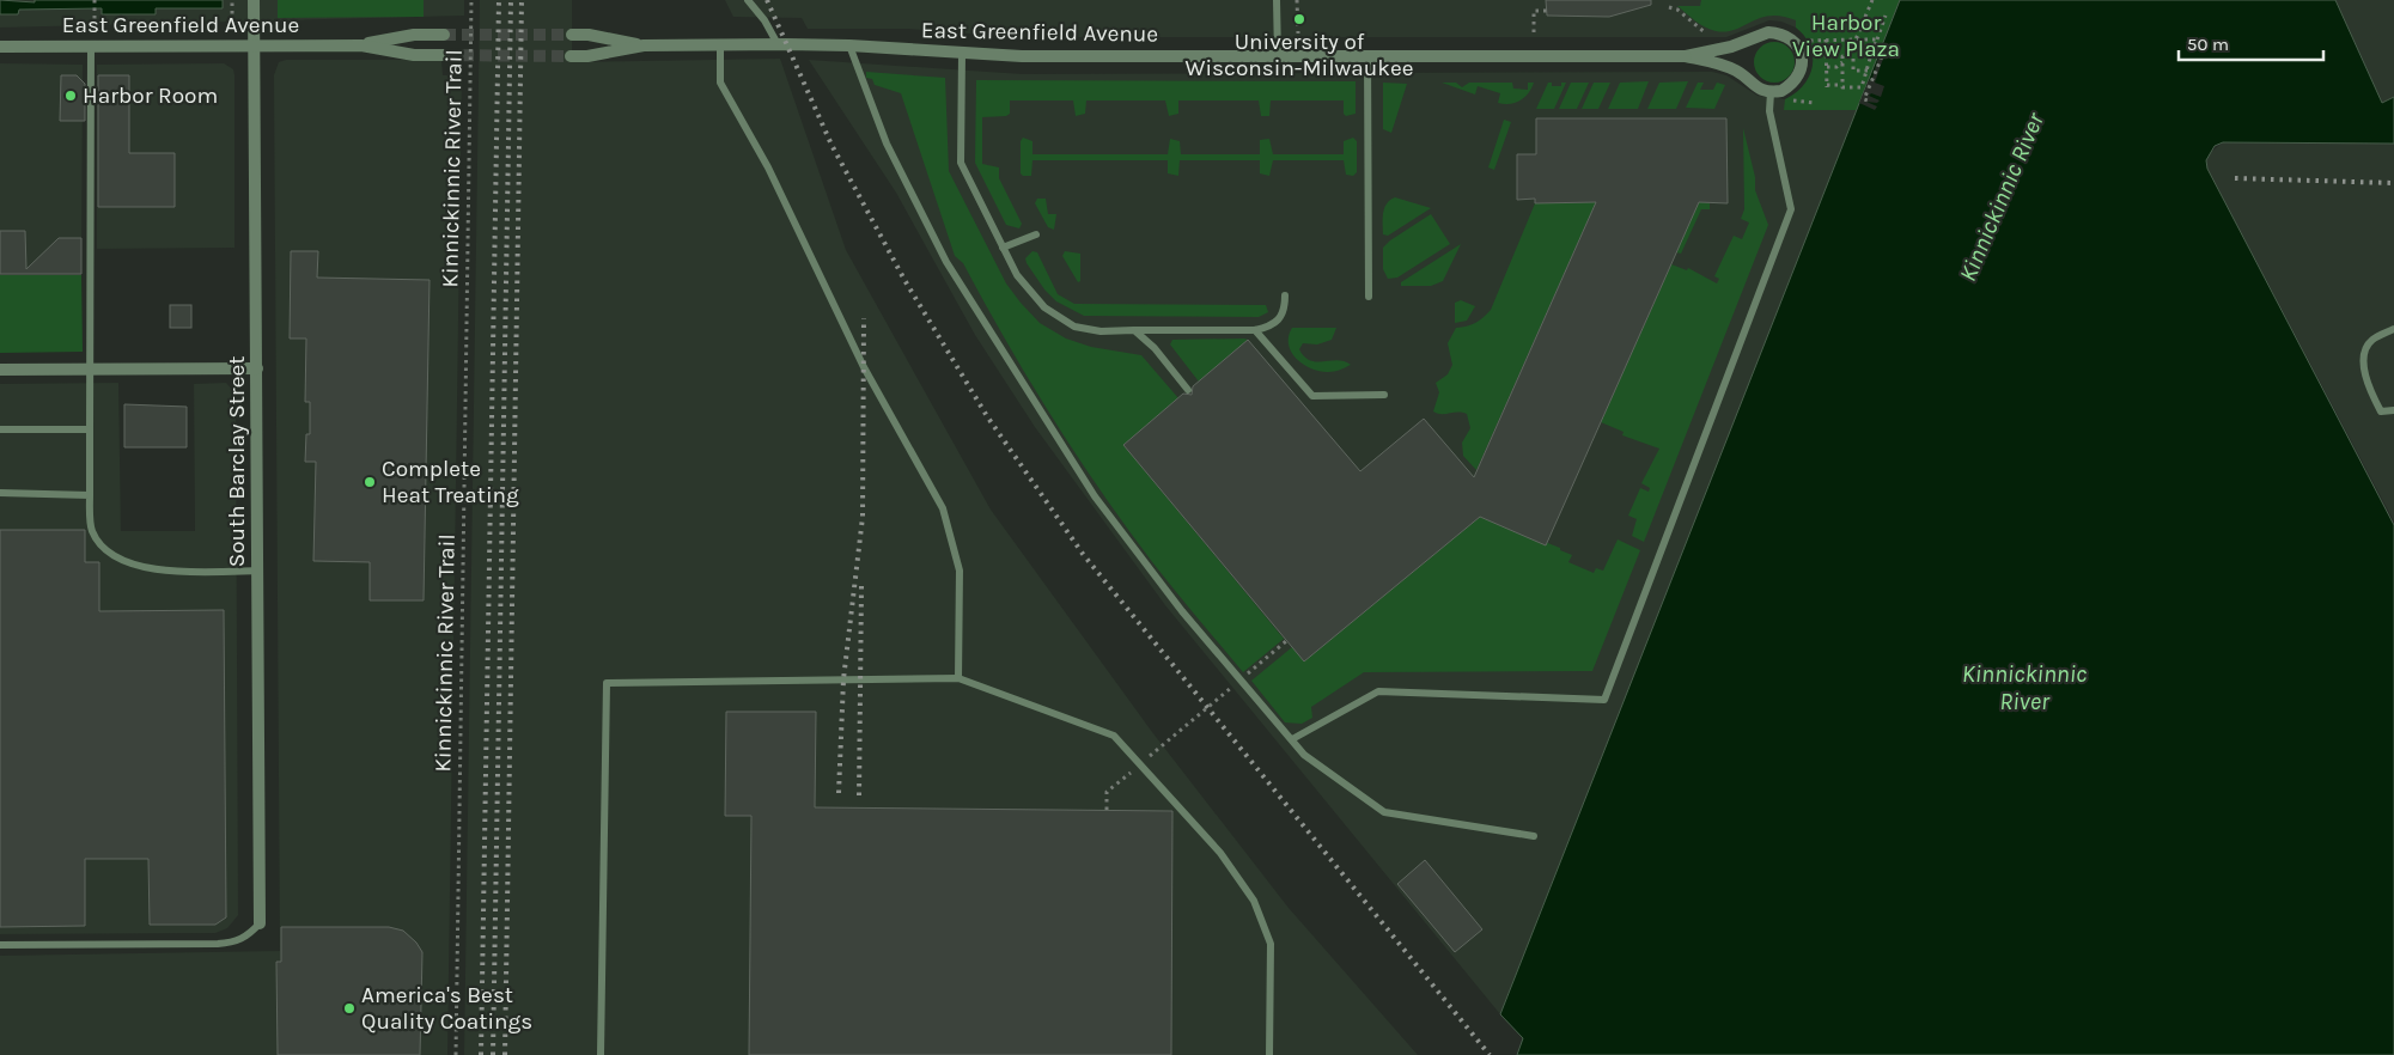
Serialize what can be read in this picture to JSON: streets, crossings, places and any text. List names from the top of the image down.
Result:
{
  "streets": {
    "street": ["East Greenfield Avenue", "South Barclay Street"],
    "path": ["Kinnickinnic River Trail"]
  },
  "crossings": [
    ["East Greenfield Avenue", "South Barclay Street"]
  ],
  "water": ["Kinnickinnic River"],
  "parks": ["Harbor View Plaza"],
  "places": [
    "University of Wisconsin-Milwaukee",
    "Harbor Room",
    "Complete Heat Treating",
    "America's Best Quality Coatings"
  ],
  "scale_bar": "50 m"
}
